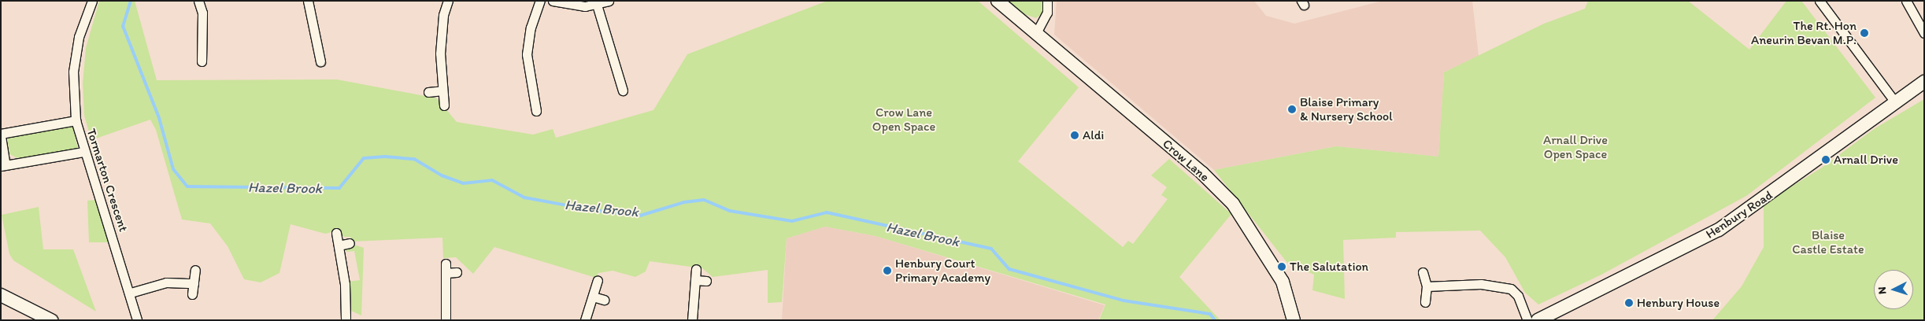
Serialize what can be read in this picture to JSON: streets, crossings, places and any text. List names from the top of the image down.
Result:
{
  "streets": {
    "main road": ["Crow Lane", "Henbury Road"],
    "street": ["Tormarton Crescent"]
  },
  "water": ["Hazel Brook"],
  "parks": ["Crow Lane Open Space", "Arnall Drive Open Space", "Blaise Castle Estate"],
  "places": [
    "The Rt. Hon Aneurin Bevan M.P.",
    "Blaise Primary & Nursery School",
    "Aldi",
    "Arnall Drive",
    "The Salutation",
    "Henbury Court Primary Academy",
    "Henbury House"
  ],
  "north": "left"
}
